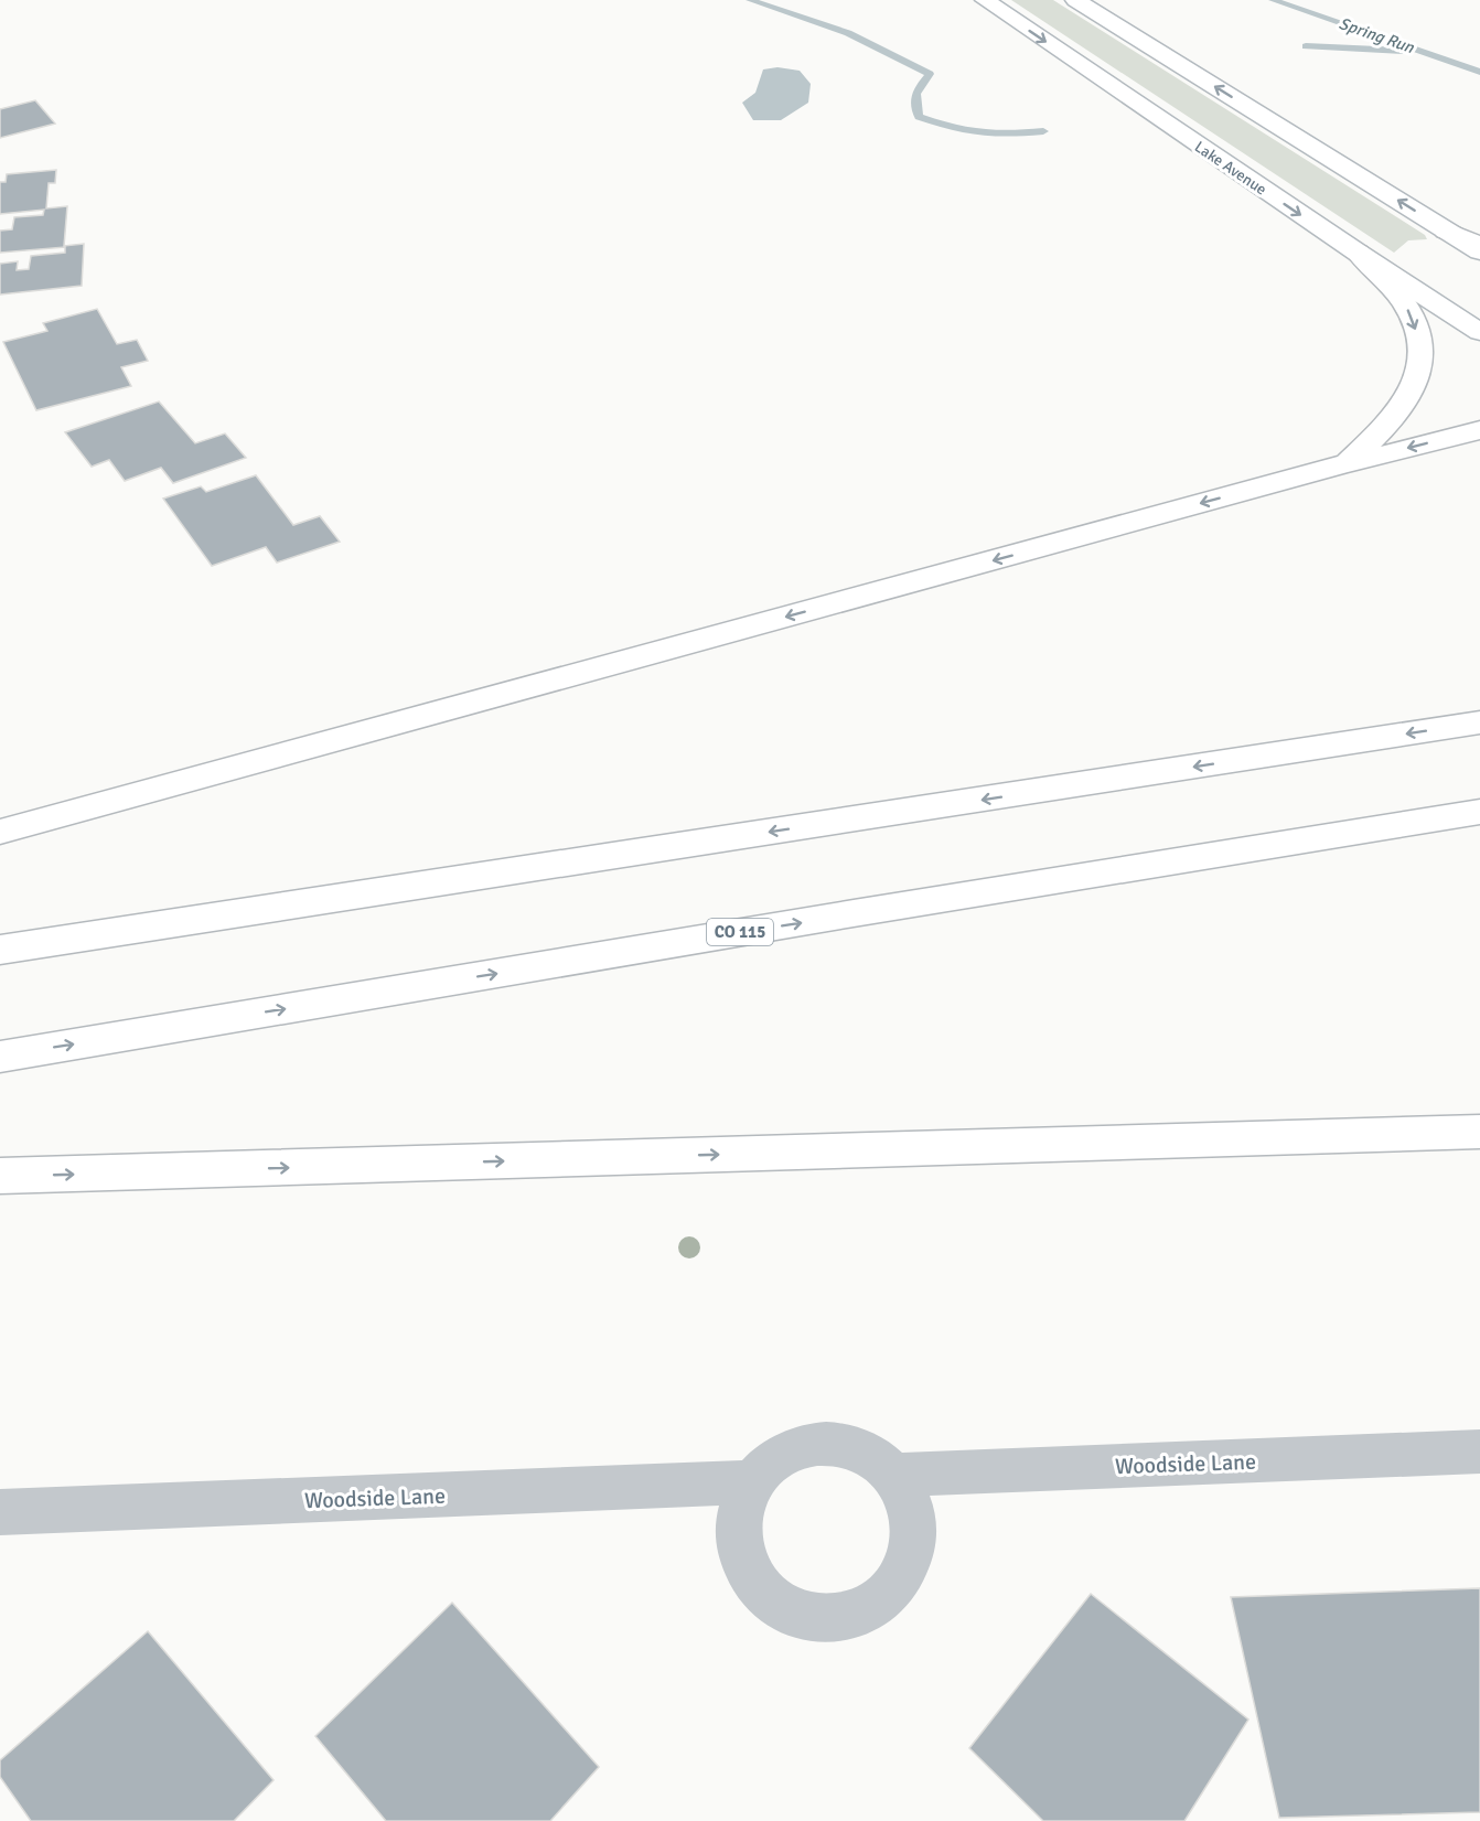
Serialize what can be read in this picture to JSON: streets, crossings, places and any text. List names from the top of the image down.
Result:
{
  "streets": {
    "main road": ["Lake Avenue", "CO 115"],
    "street": ["Woodside Lane"]
  },
  "water": ["Spring Run"]
}
